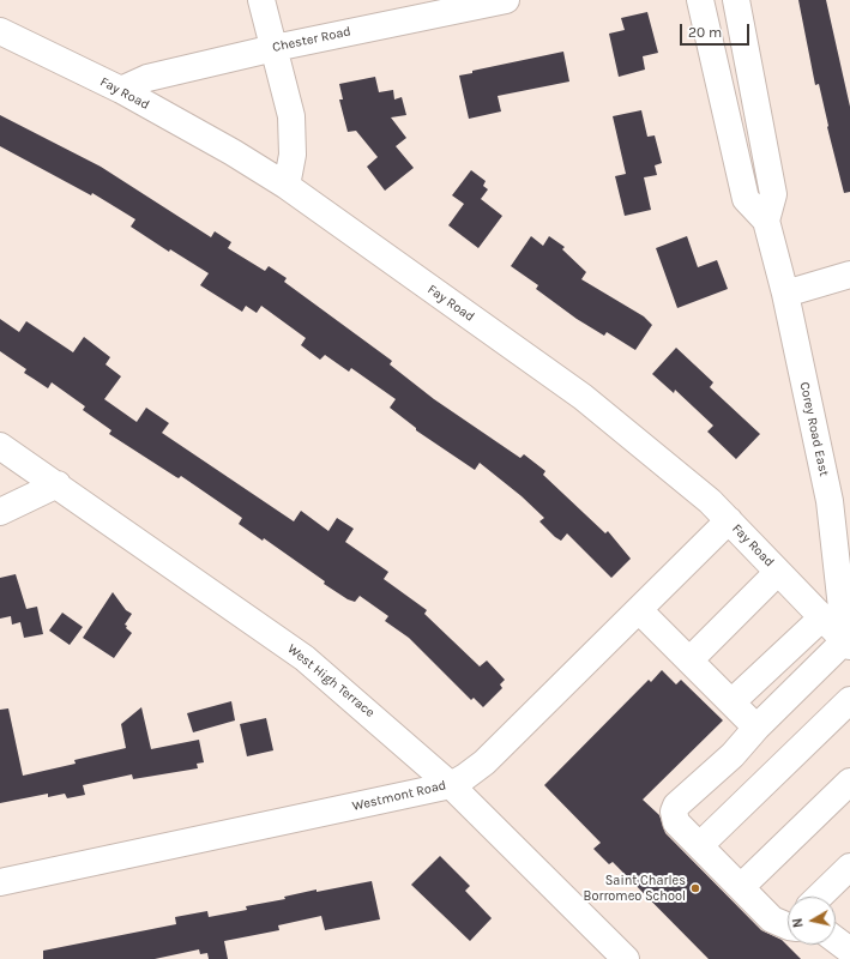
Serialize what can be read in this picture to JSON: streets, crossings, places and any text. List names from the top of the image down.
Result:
{
  "streets": {
    "street": [
      "Chester Road",
      "Fay Road",
      "Corey Road East",
      "West High Terrace",
      "Westmont Road"
    ]
  },
  "crossings": [
    ["Chester Road", "Fay Road"],
    ["Fay Road", "Corey Road East"],
    ["Fay Road", "Westmont Road"],
    ["West High Terrace", "Westmont Road"]
  ],
  "places": ["Saint Charles Borromeo School"],
  "scale_bar": "20 m",
  "north": "left"
}
